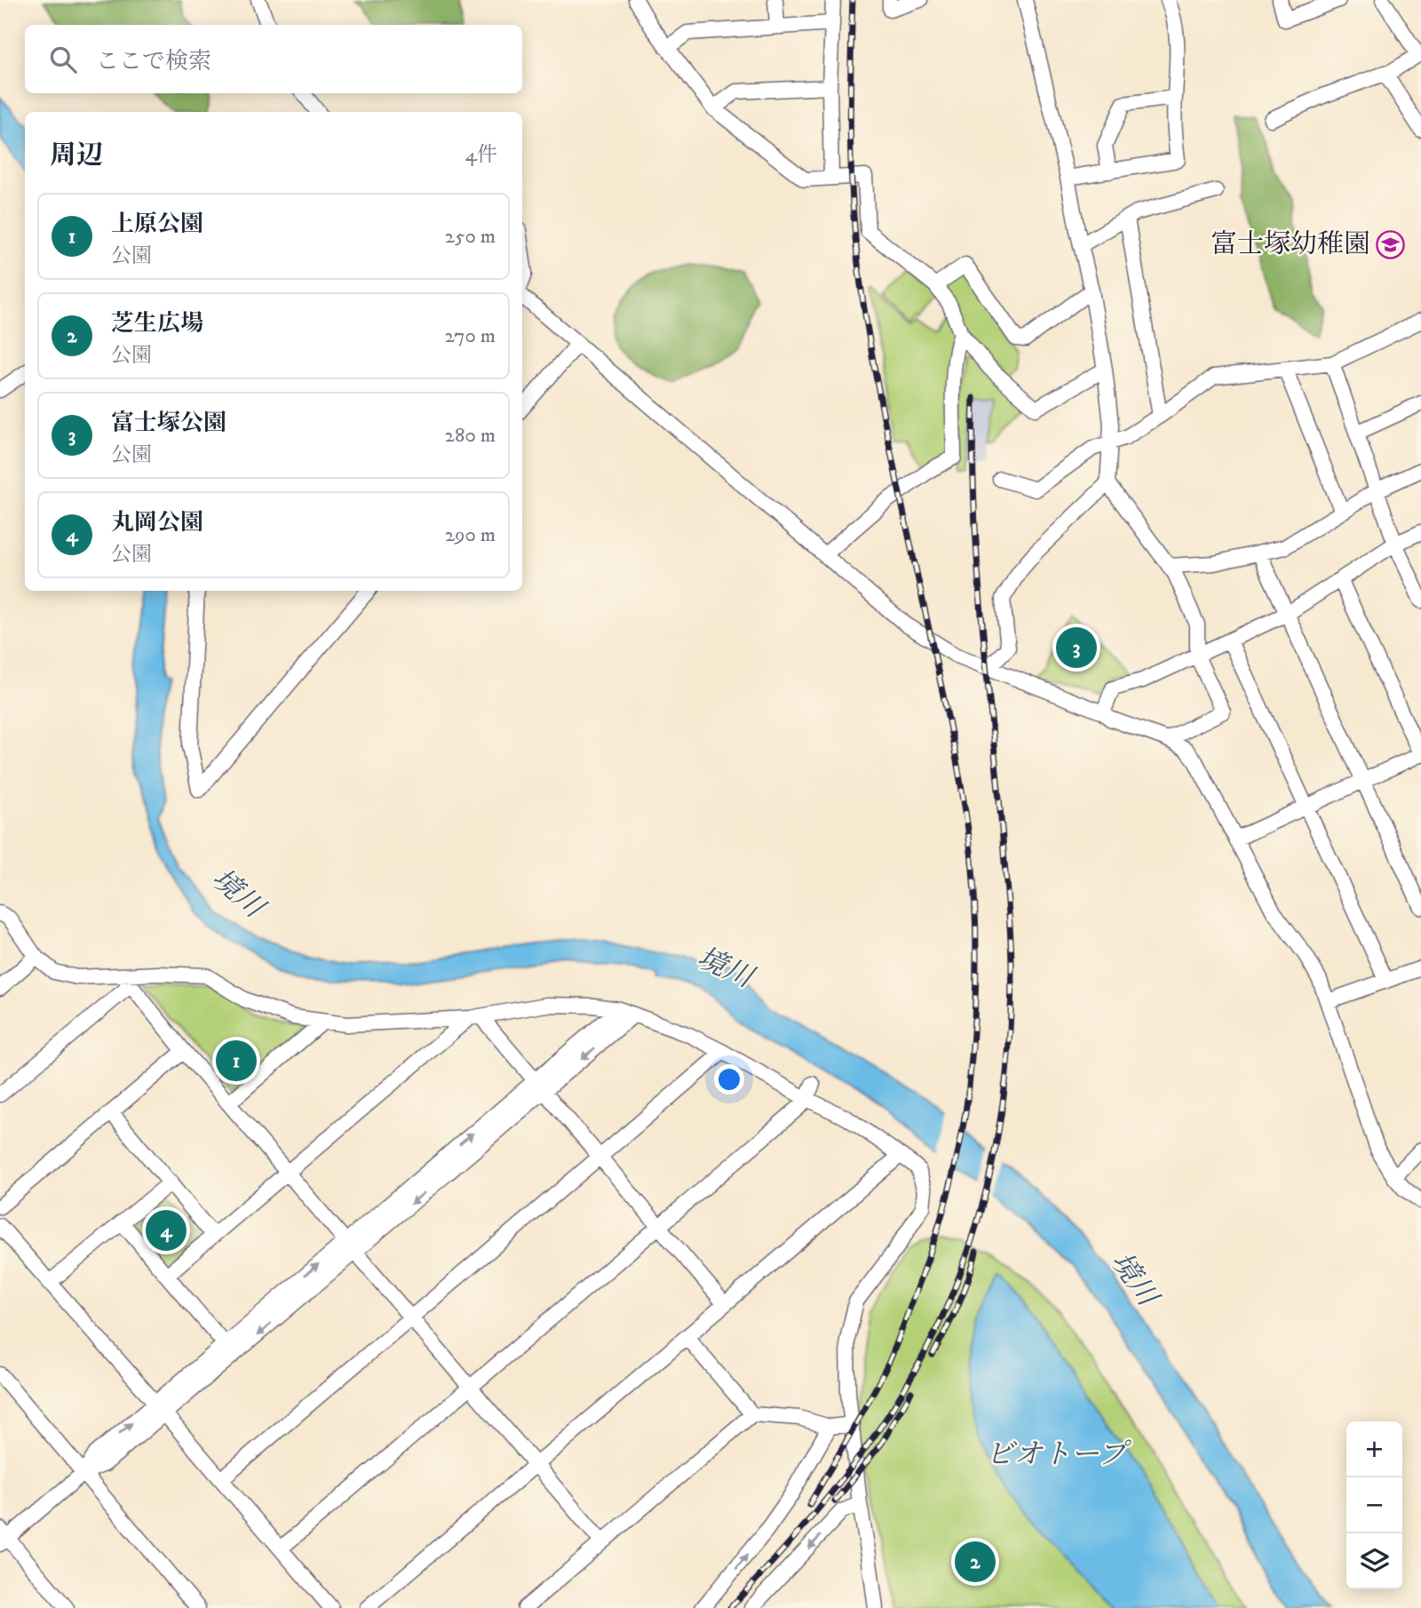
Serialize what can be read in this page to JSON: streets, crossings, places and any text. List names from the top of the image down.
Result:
{
  "water": ["境川", "ビオトープ"],
  "places": {
    "school or university": ["富士塚幼稚園"]
  },
  "page": {
    "search": "ここで検索",
    "heading": ["周辺", "4件"],
    "list": [
      {
        "mark": "1",
        "name": "上原公園",
        "note": "公園",
        "value": "250 m"
      },
      {
        "mark": "2",
        "name": "芝生広場",
        "note": "公園",
        "value": "270 m"
      },
      {
        "mark": "3",
        "name": "富士塚公園",
        "note": "公園",
        "value": "280 m"
      },
      {
        "mark": "4",
        "name": "丸岡公園",
        "note": "公園",
        "value": "290 m"
      }
    ],
    "pins": [
      "3",
      "1",
      "4",
      "2"
    ],
    "map_buttons": ["+", "−"]
  }
}
